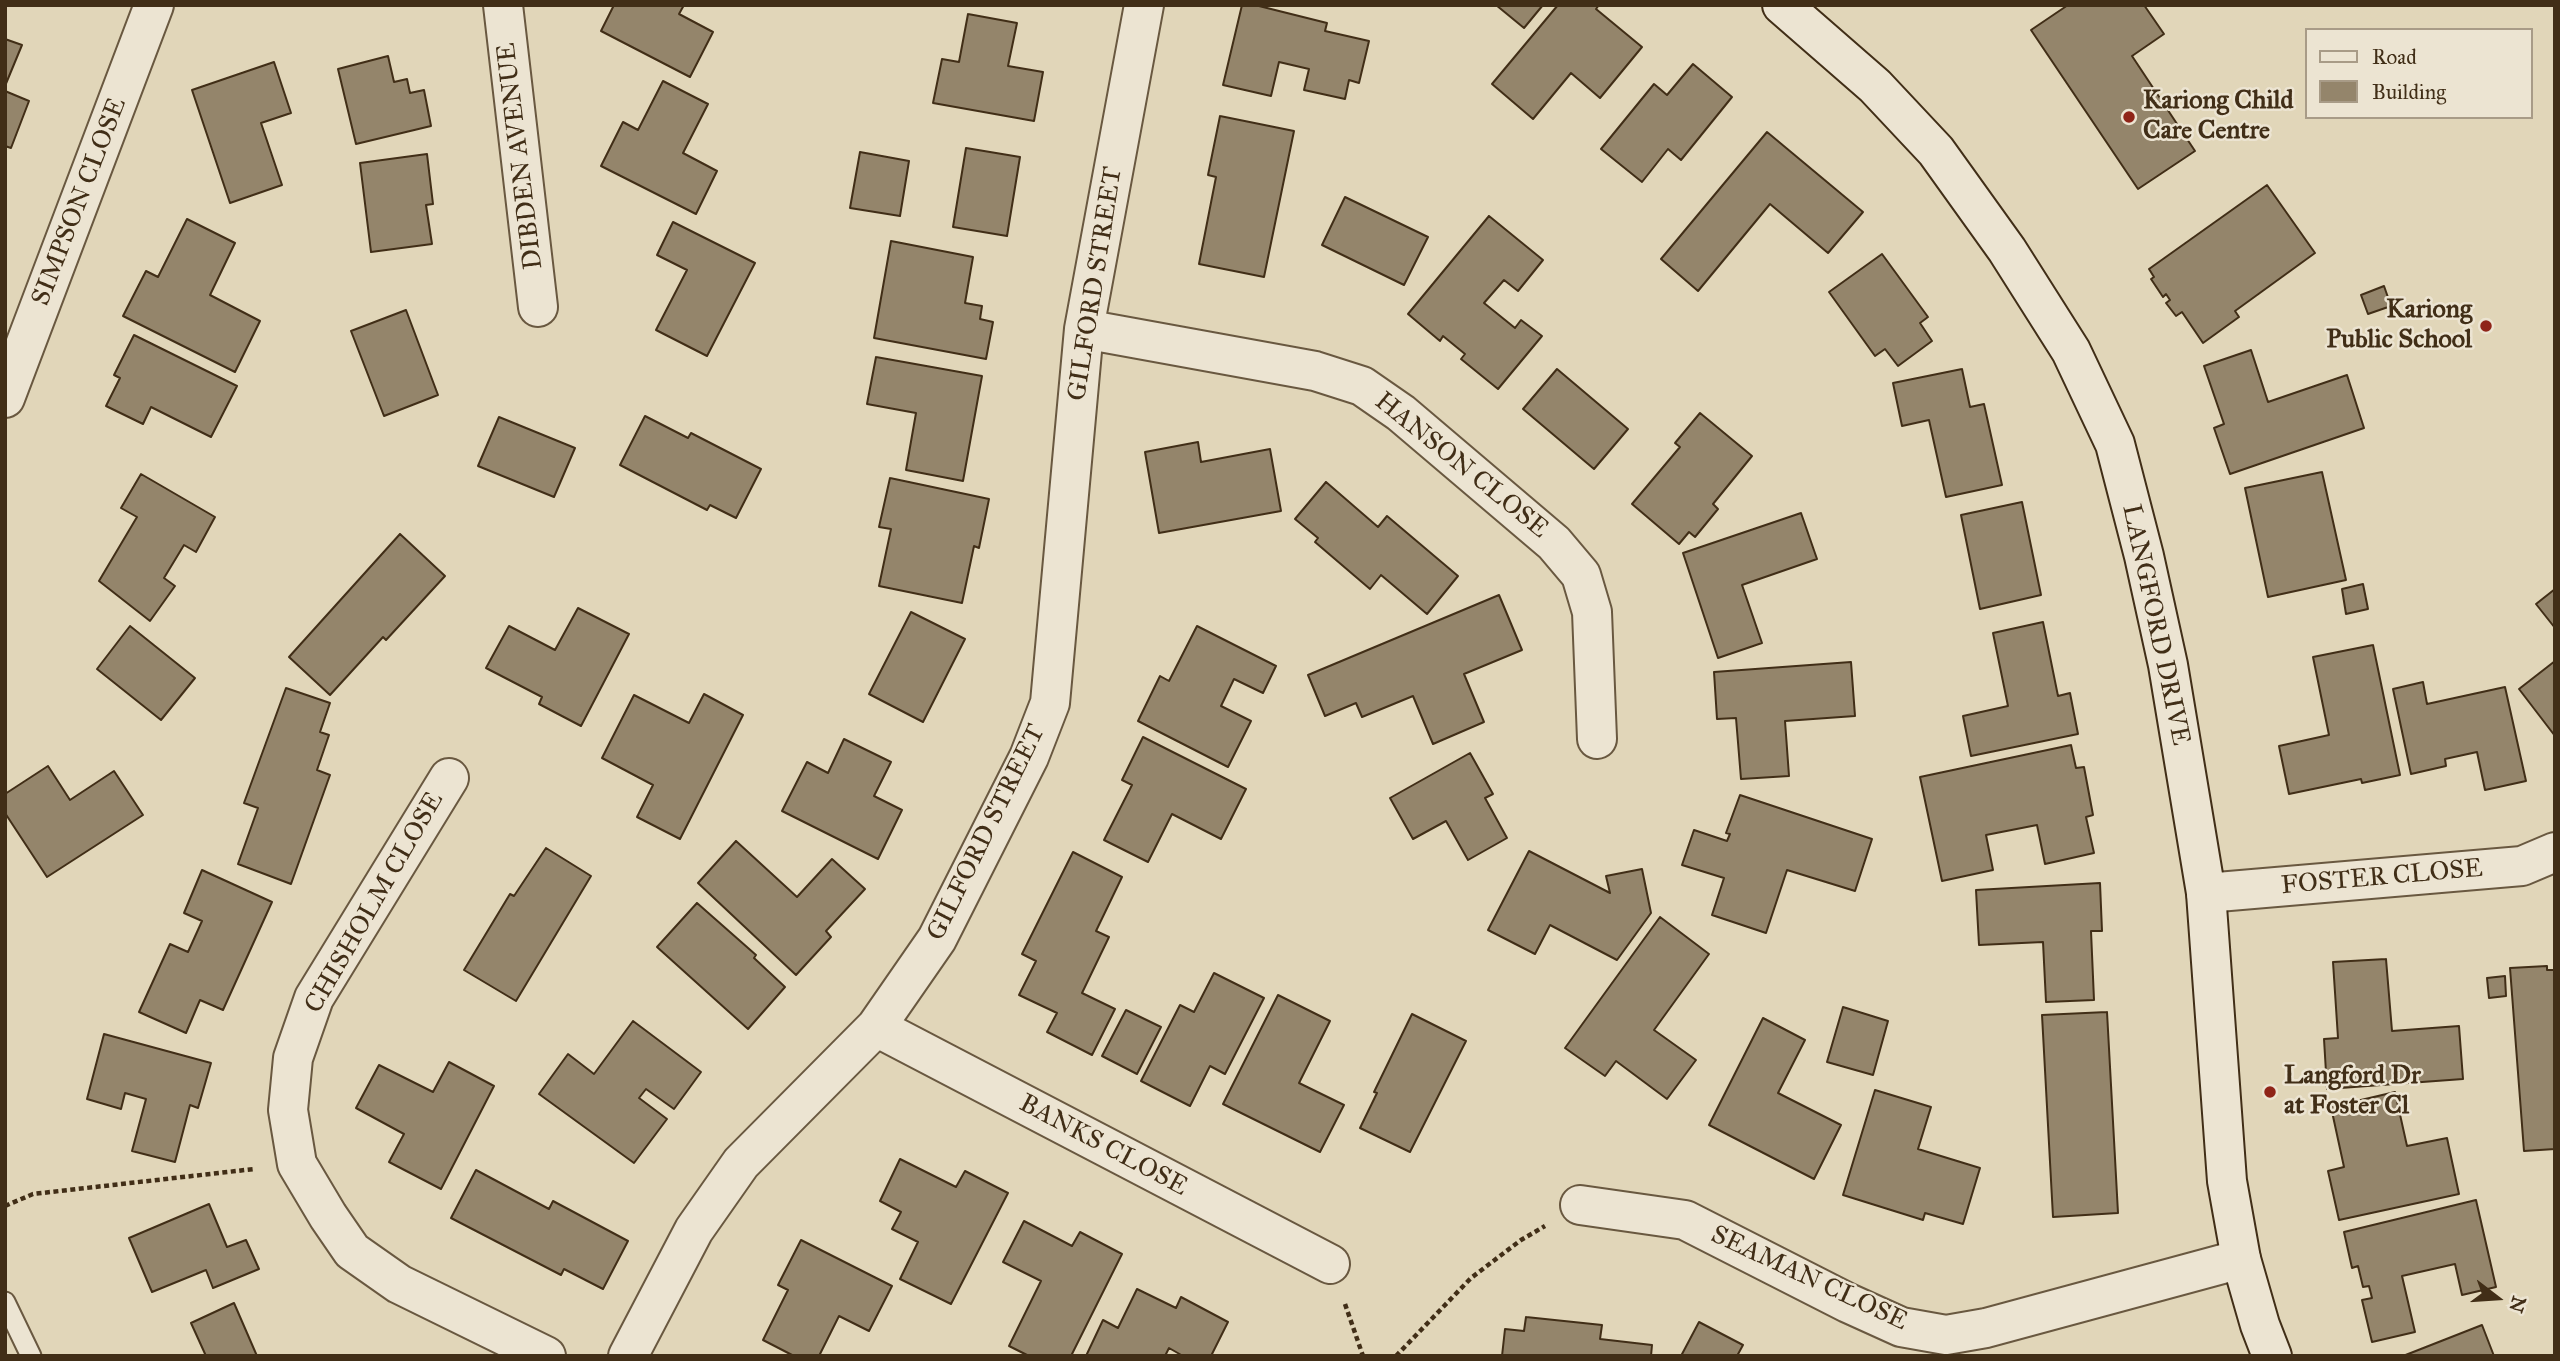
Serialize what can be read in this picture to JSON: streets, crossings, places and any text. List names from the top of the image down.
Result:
{
  "streets": {
    "street": [
      "DIBDEN AVENUE",
      "SIMPSON CLOSE",
      "GILFORD STREET",
      "HANSON CLOSE",
      "LANGFORD DRIVE",
      "FOSTER CLOSE",
      "CHISHOLM CLOSE",
      "BANKS CLOSE",
      "SEAMAN CLOSE"
    ]
  },
  "crossings": [
    ["GILFORD STREET", "HANSON CLOSE"],
    ["GILFORD STREET", "BANKS CLOSE"],
    ["LANGFORD DRIVE", "FOSTER CLOSE"],
    ["LANGFORD DRIVE", "SEAMAN CLOSE"]
  ],
  "places": ["Kariong Child Care Centre", "Kariong Public School", "Langford Dr at Foster Cl"],
  "legend": ["Road", "Building"],
  "north": "right"
}
